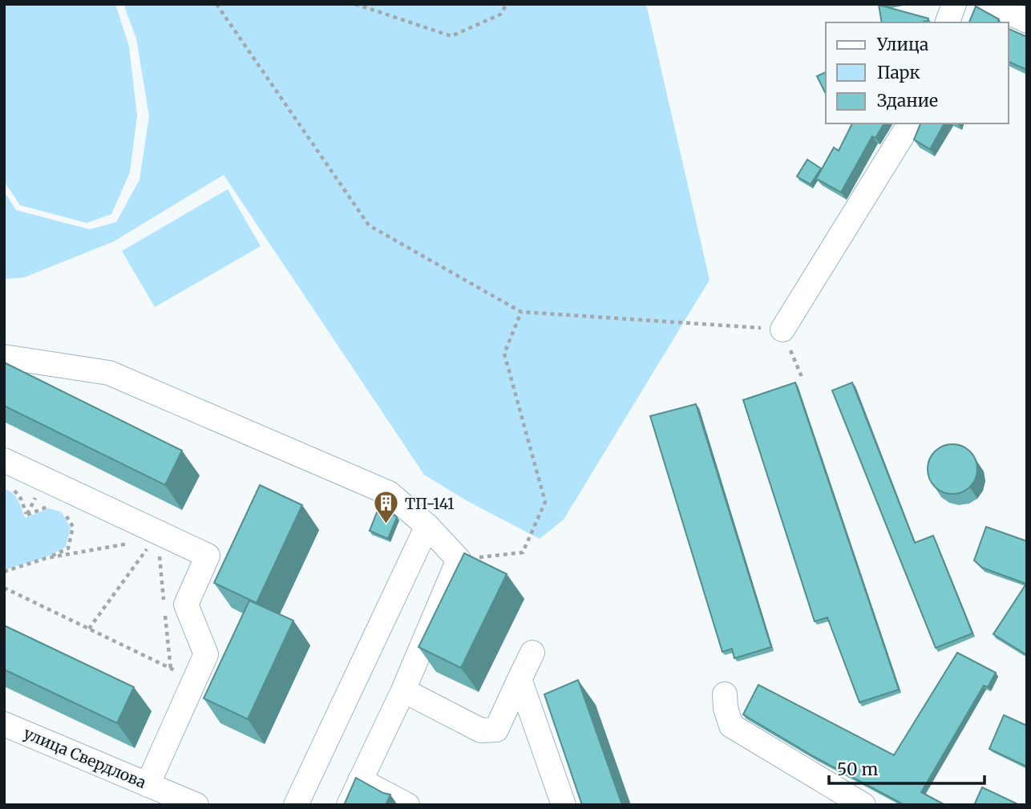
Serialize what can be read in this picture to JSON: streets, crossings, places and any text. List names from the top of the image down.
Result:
{
  "streets": {
    "street": ["улица Свердлова"]
  },
  "places": {
    "building": ["ТП-141"]
  },
  "legend": ["Улица", "Парк", "Здание"],
  "scale_bar": "50 m"
}
